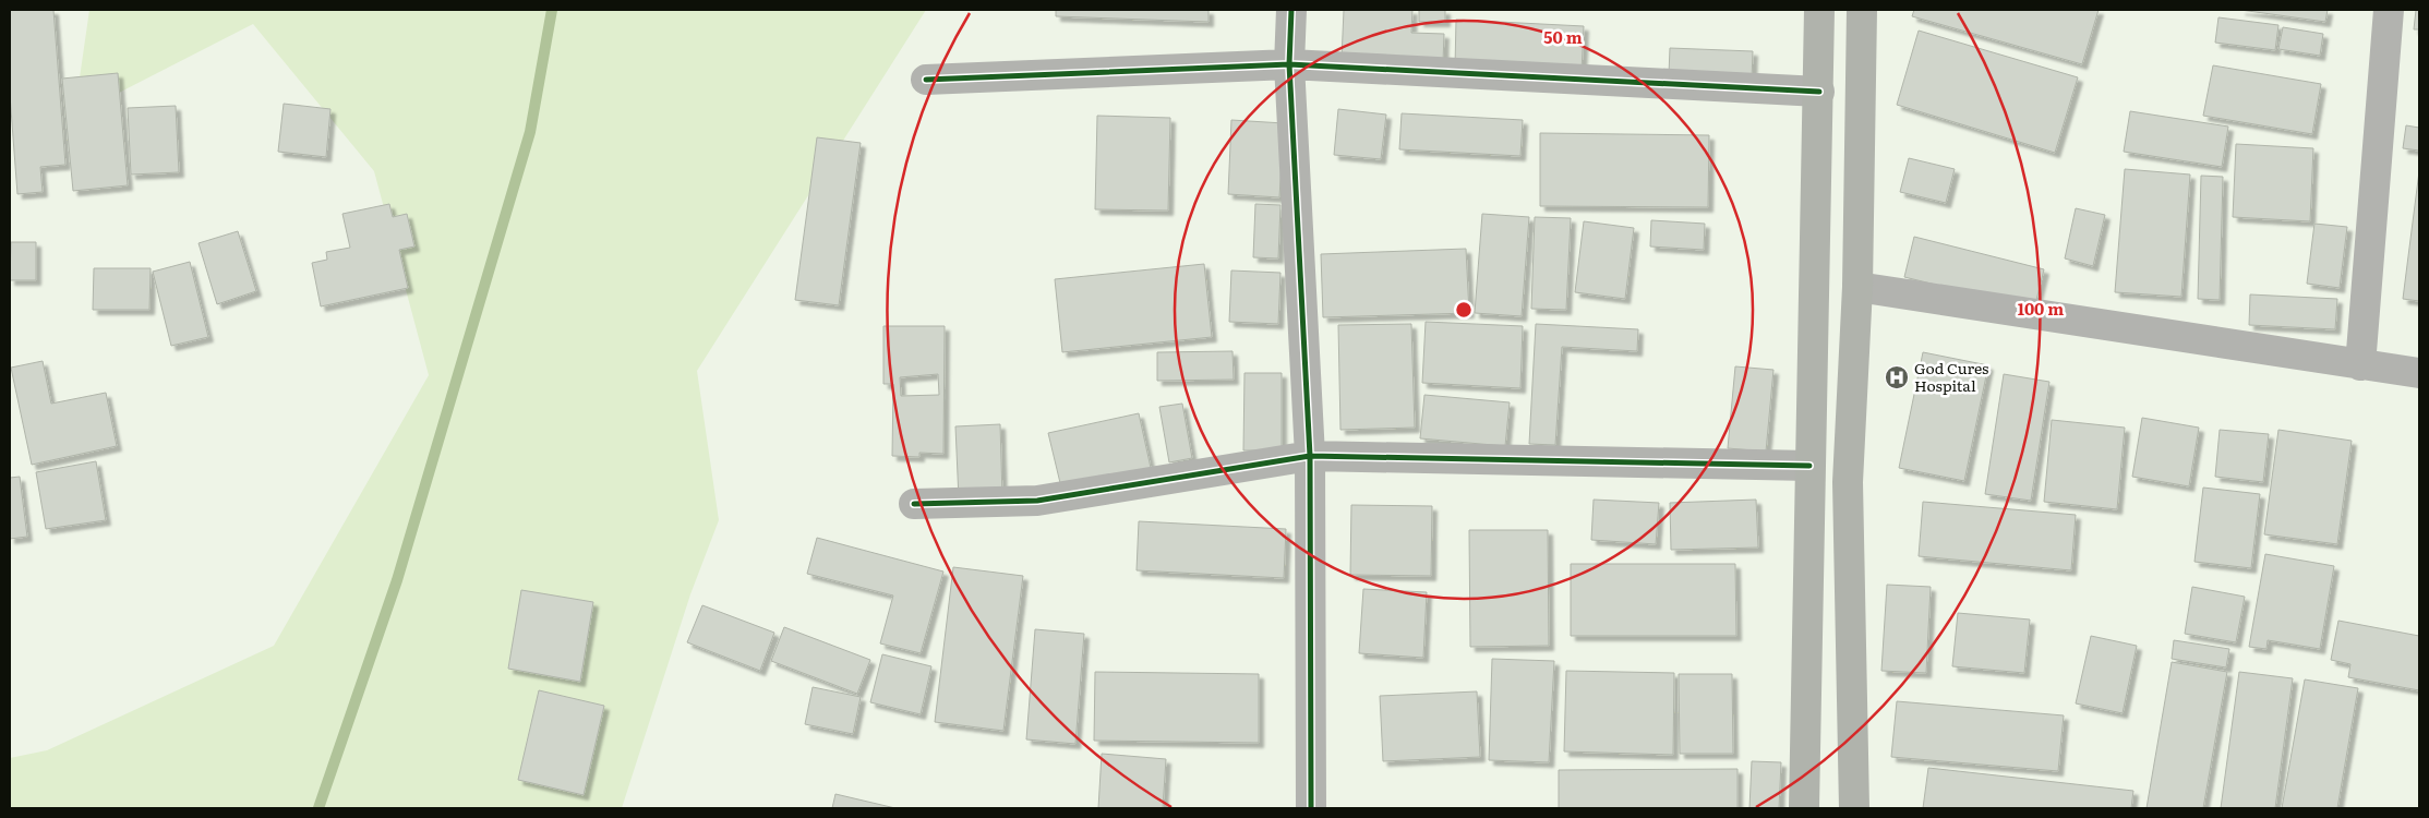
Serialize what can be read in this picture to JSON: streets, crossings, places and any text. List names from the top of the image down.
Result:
{
  "places": {
    "hospital": ["God Cures Hospital"]
  },
  "rings": ["50 m", "100 m"]
}
